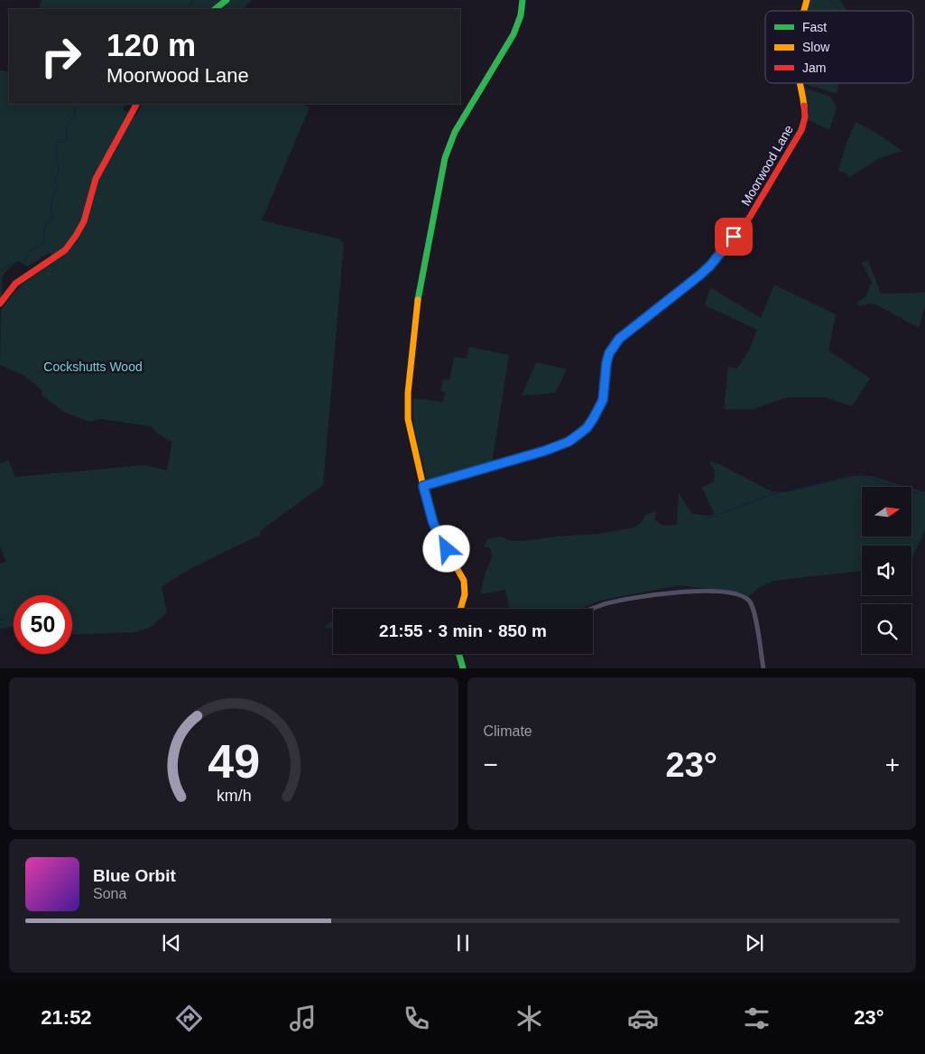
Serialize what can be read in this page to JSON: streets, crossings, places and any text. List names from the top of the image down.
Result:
{
  "streets": {
    "main road": ["Moorwood Lane"]
  },
  "parks": ["Cockshutts Wood"],
  "legend": ["Fast", "Slow", "Jam"],
  "north": "right",
  "page": {
    "turn": ["120 m", "Moorwood Lane"],
    "limit": "50",
    "trip": "21:55 · 3 min · 850 m",
    "tile": "Climate",
    "heat": ["−", "23°", "+"],
    "song": ["Blue Orbit", "Sona"],
    "tabs": ["21:52", "23°"],
    "gauge": ["49", "km/h"]
  }
}
